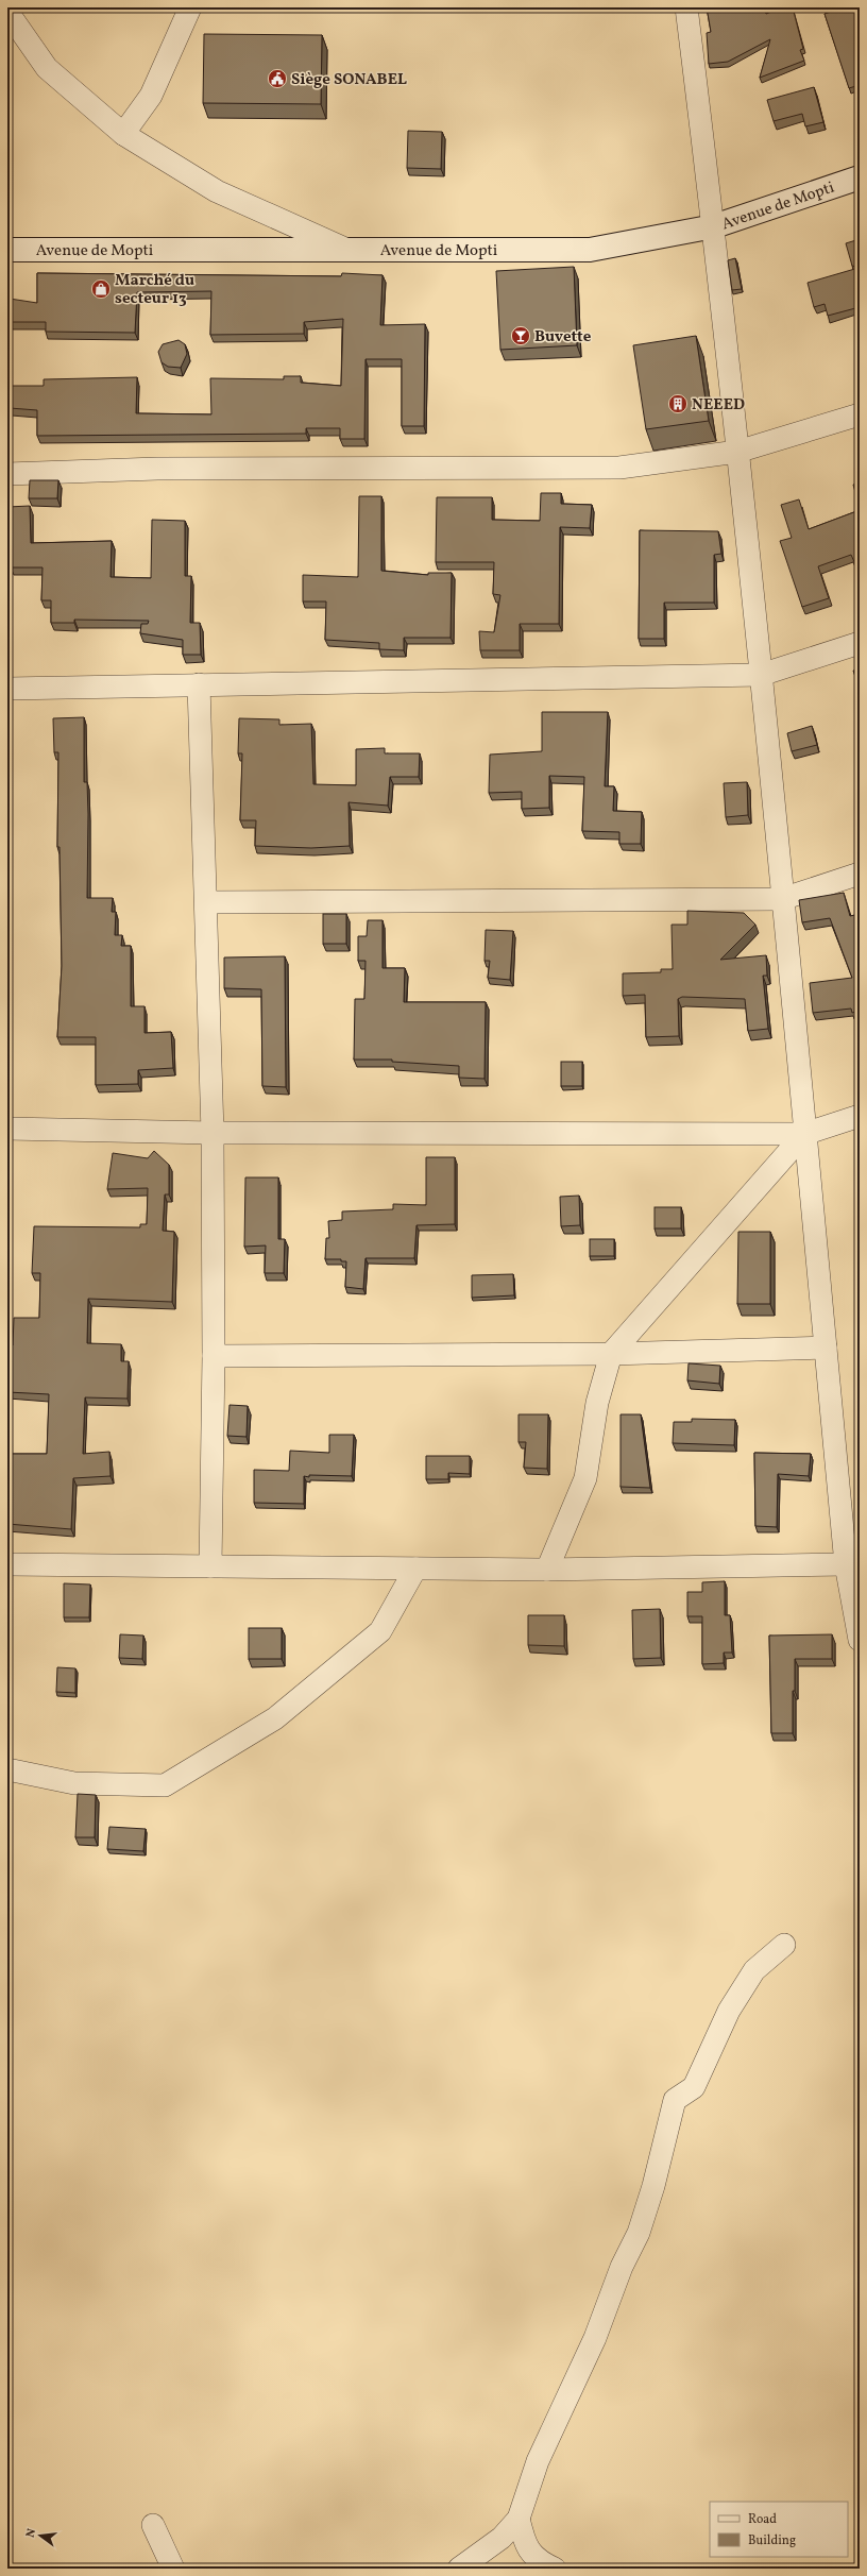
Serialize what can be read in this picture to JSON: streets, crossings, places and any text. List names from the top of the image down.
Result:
{
  "streets": {
    "street": ["Avenue de Mopti"]
  },
  "places": {
    "public building": ["Siège SONABEL"],
    "shop": ["Marché du secteur 13"],
    "bar": ["Buvette"],
    "building": ["NEEED"]
  },
  "legend": ["Road", "Building"],
  "north": "left"
}
